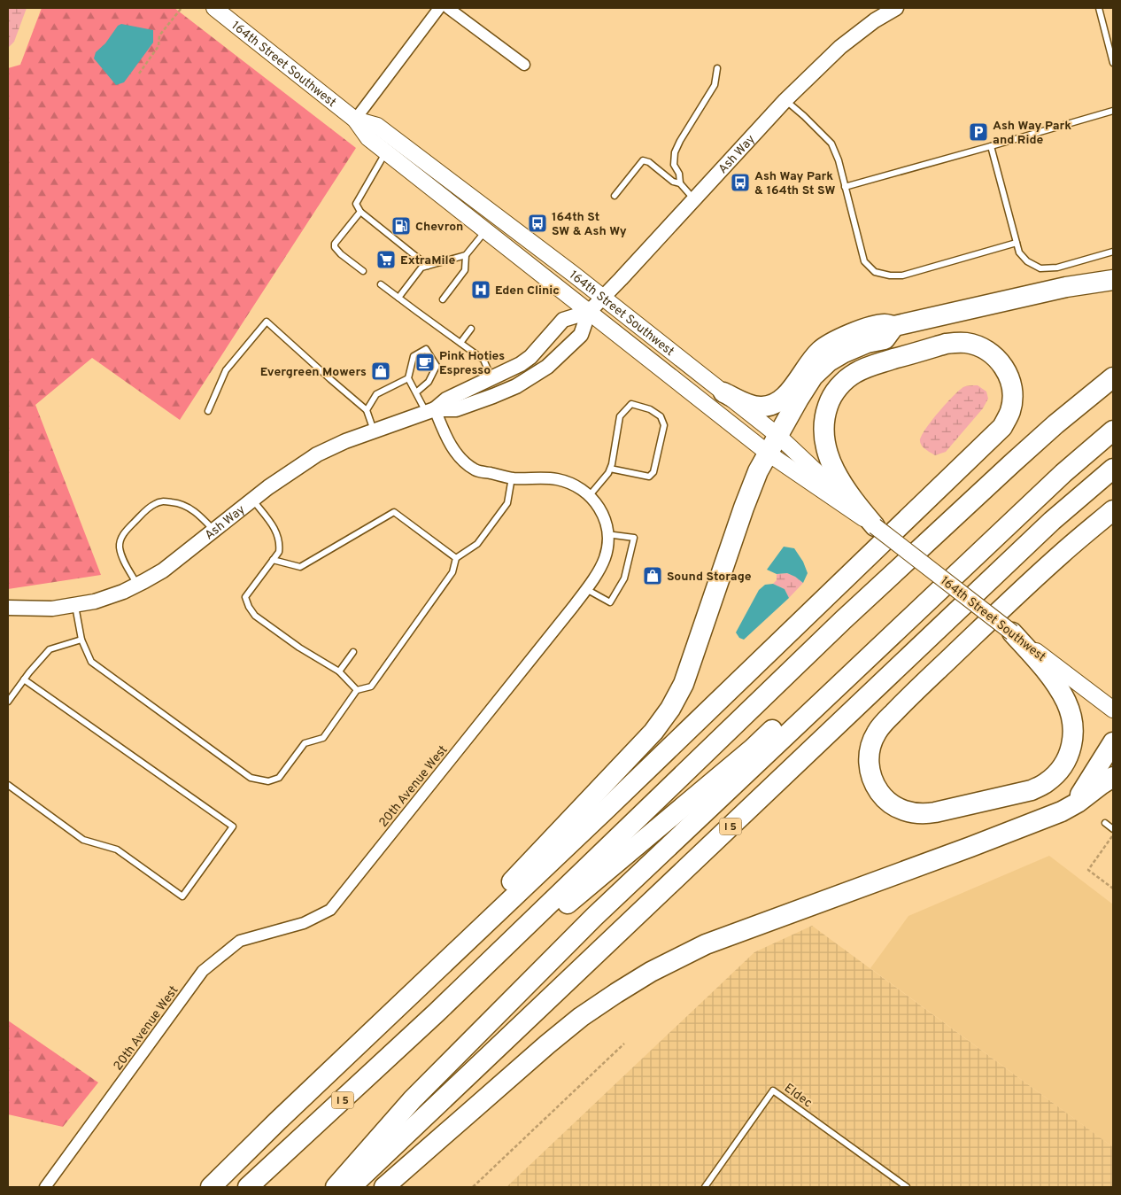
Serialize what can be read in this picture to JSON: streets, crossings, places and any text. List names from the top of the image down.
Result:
{
  "streets": {
    "highway": ["I 5"],
    "main road": ["164th Street Southwest"],
    "street": ["Ash Way", "20th Avenue West"],
    "lane": ["Eldec"]
  },
  "crossings": [
    ["164th Street Southwest", "Ash Way"],
    ["Ash Way", "20th Avenue West"]
  ],
  "places": {
    "parking": ["Ash Way Park and Ride"],
    "bus stop": ["Ash Way Park & 164th St SW", "164th St SW & Ash Wy"],
    "fuel station": ["Chevron"],
    "supermarket": ["ExtraMile"],
    "hospital": ["Eden Clinic"],
    "cafe": ["Pink Hoties Espresso"],
    "shop": ["Evergreen Mowers", "Sound Storage"]
  }
}
